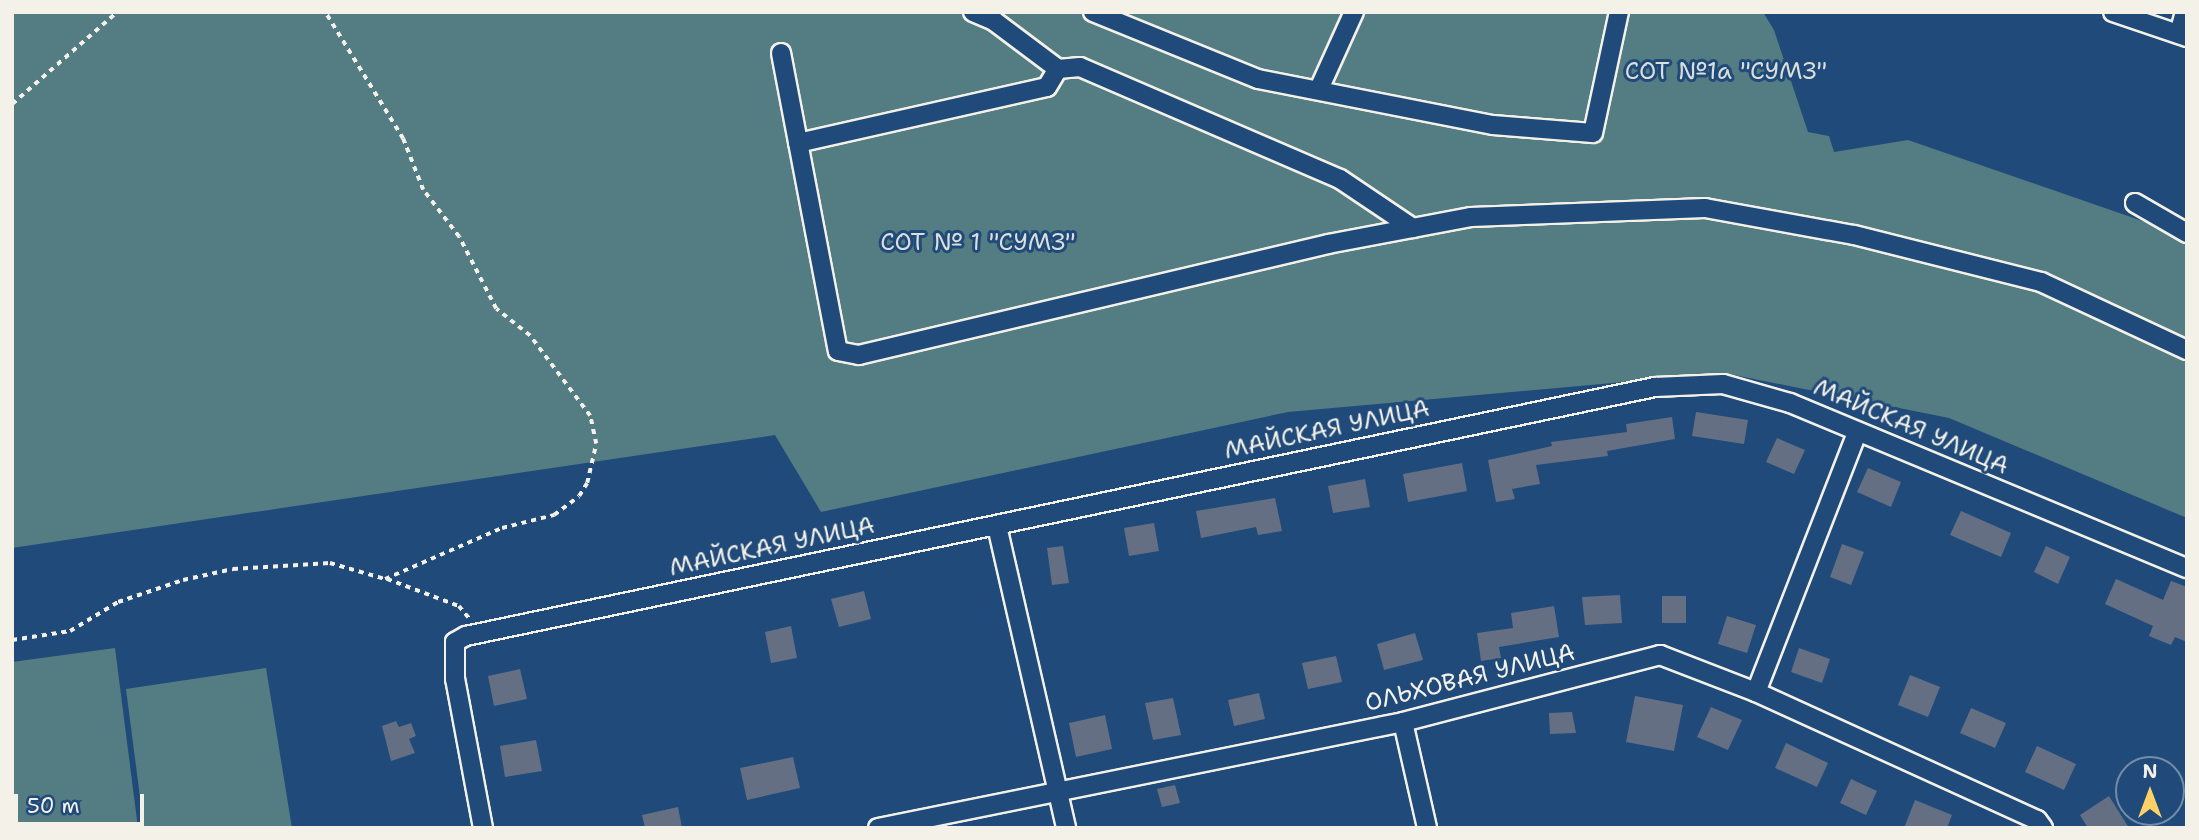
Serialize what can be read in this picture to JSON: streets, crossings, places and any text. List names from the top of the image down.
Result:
{
  "streets": {
    "street": ["МАЙСКАЯ УЛИЦА", "ОЛЬХОВАЯ УЛИЦА"]
  },
  "parks": ["СОТ №1а \"СУМЗ\"", "СОТ № 1 \"СУМЗ\""],
  "scale_bar": "50 m",
  "north": "top"
}
